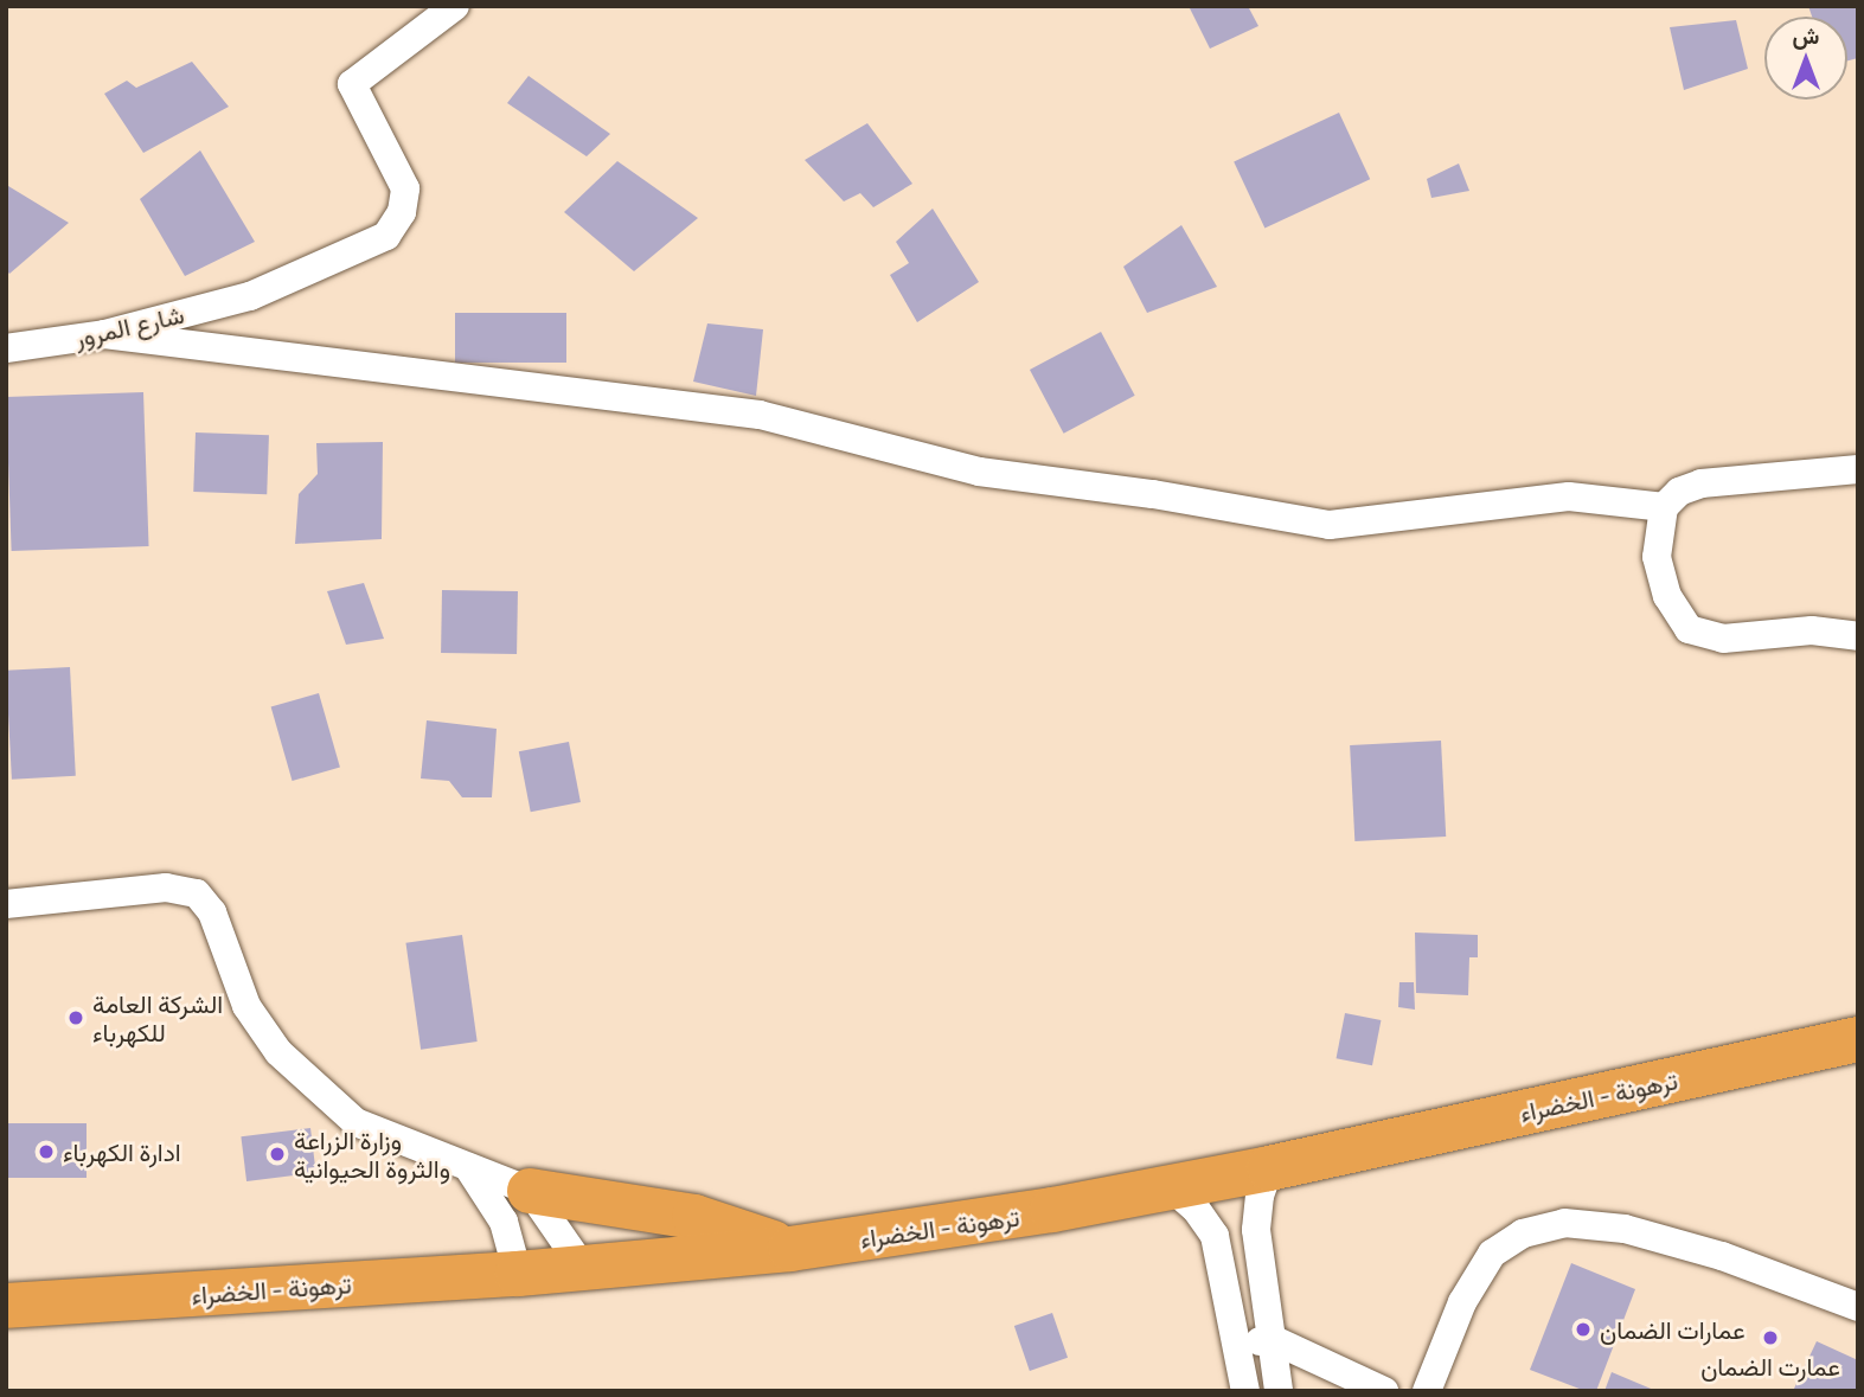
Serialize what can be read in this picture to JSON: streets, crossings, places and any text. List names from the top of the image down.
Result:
{
  "streets": {
    "highway": ["ترهونة - الخضراء"],
    "street": ["شارع المرور"]
  },
  "places": [
    "الشركة العامة للكهرباء",
    "ادارة الكهرباء",
    "وزارة الزراعة والثروة الحيوانية",
    "عمارات الضمان",
    "عمارت الضمان"
  ],
  "north": "top"
}
